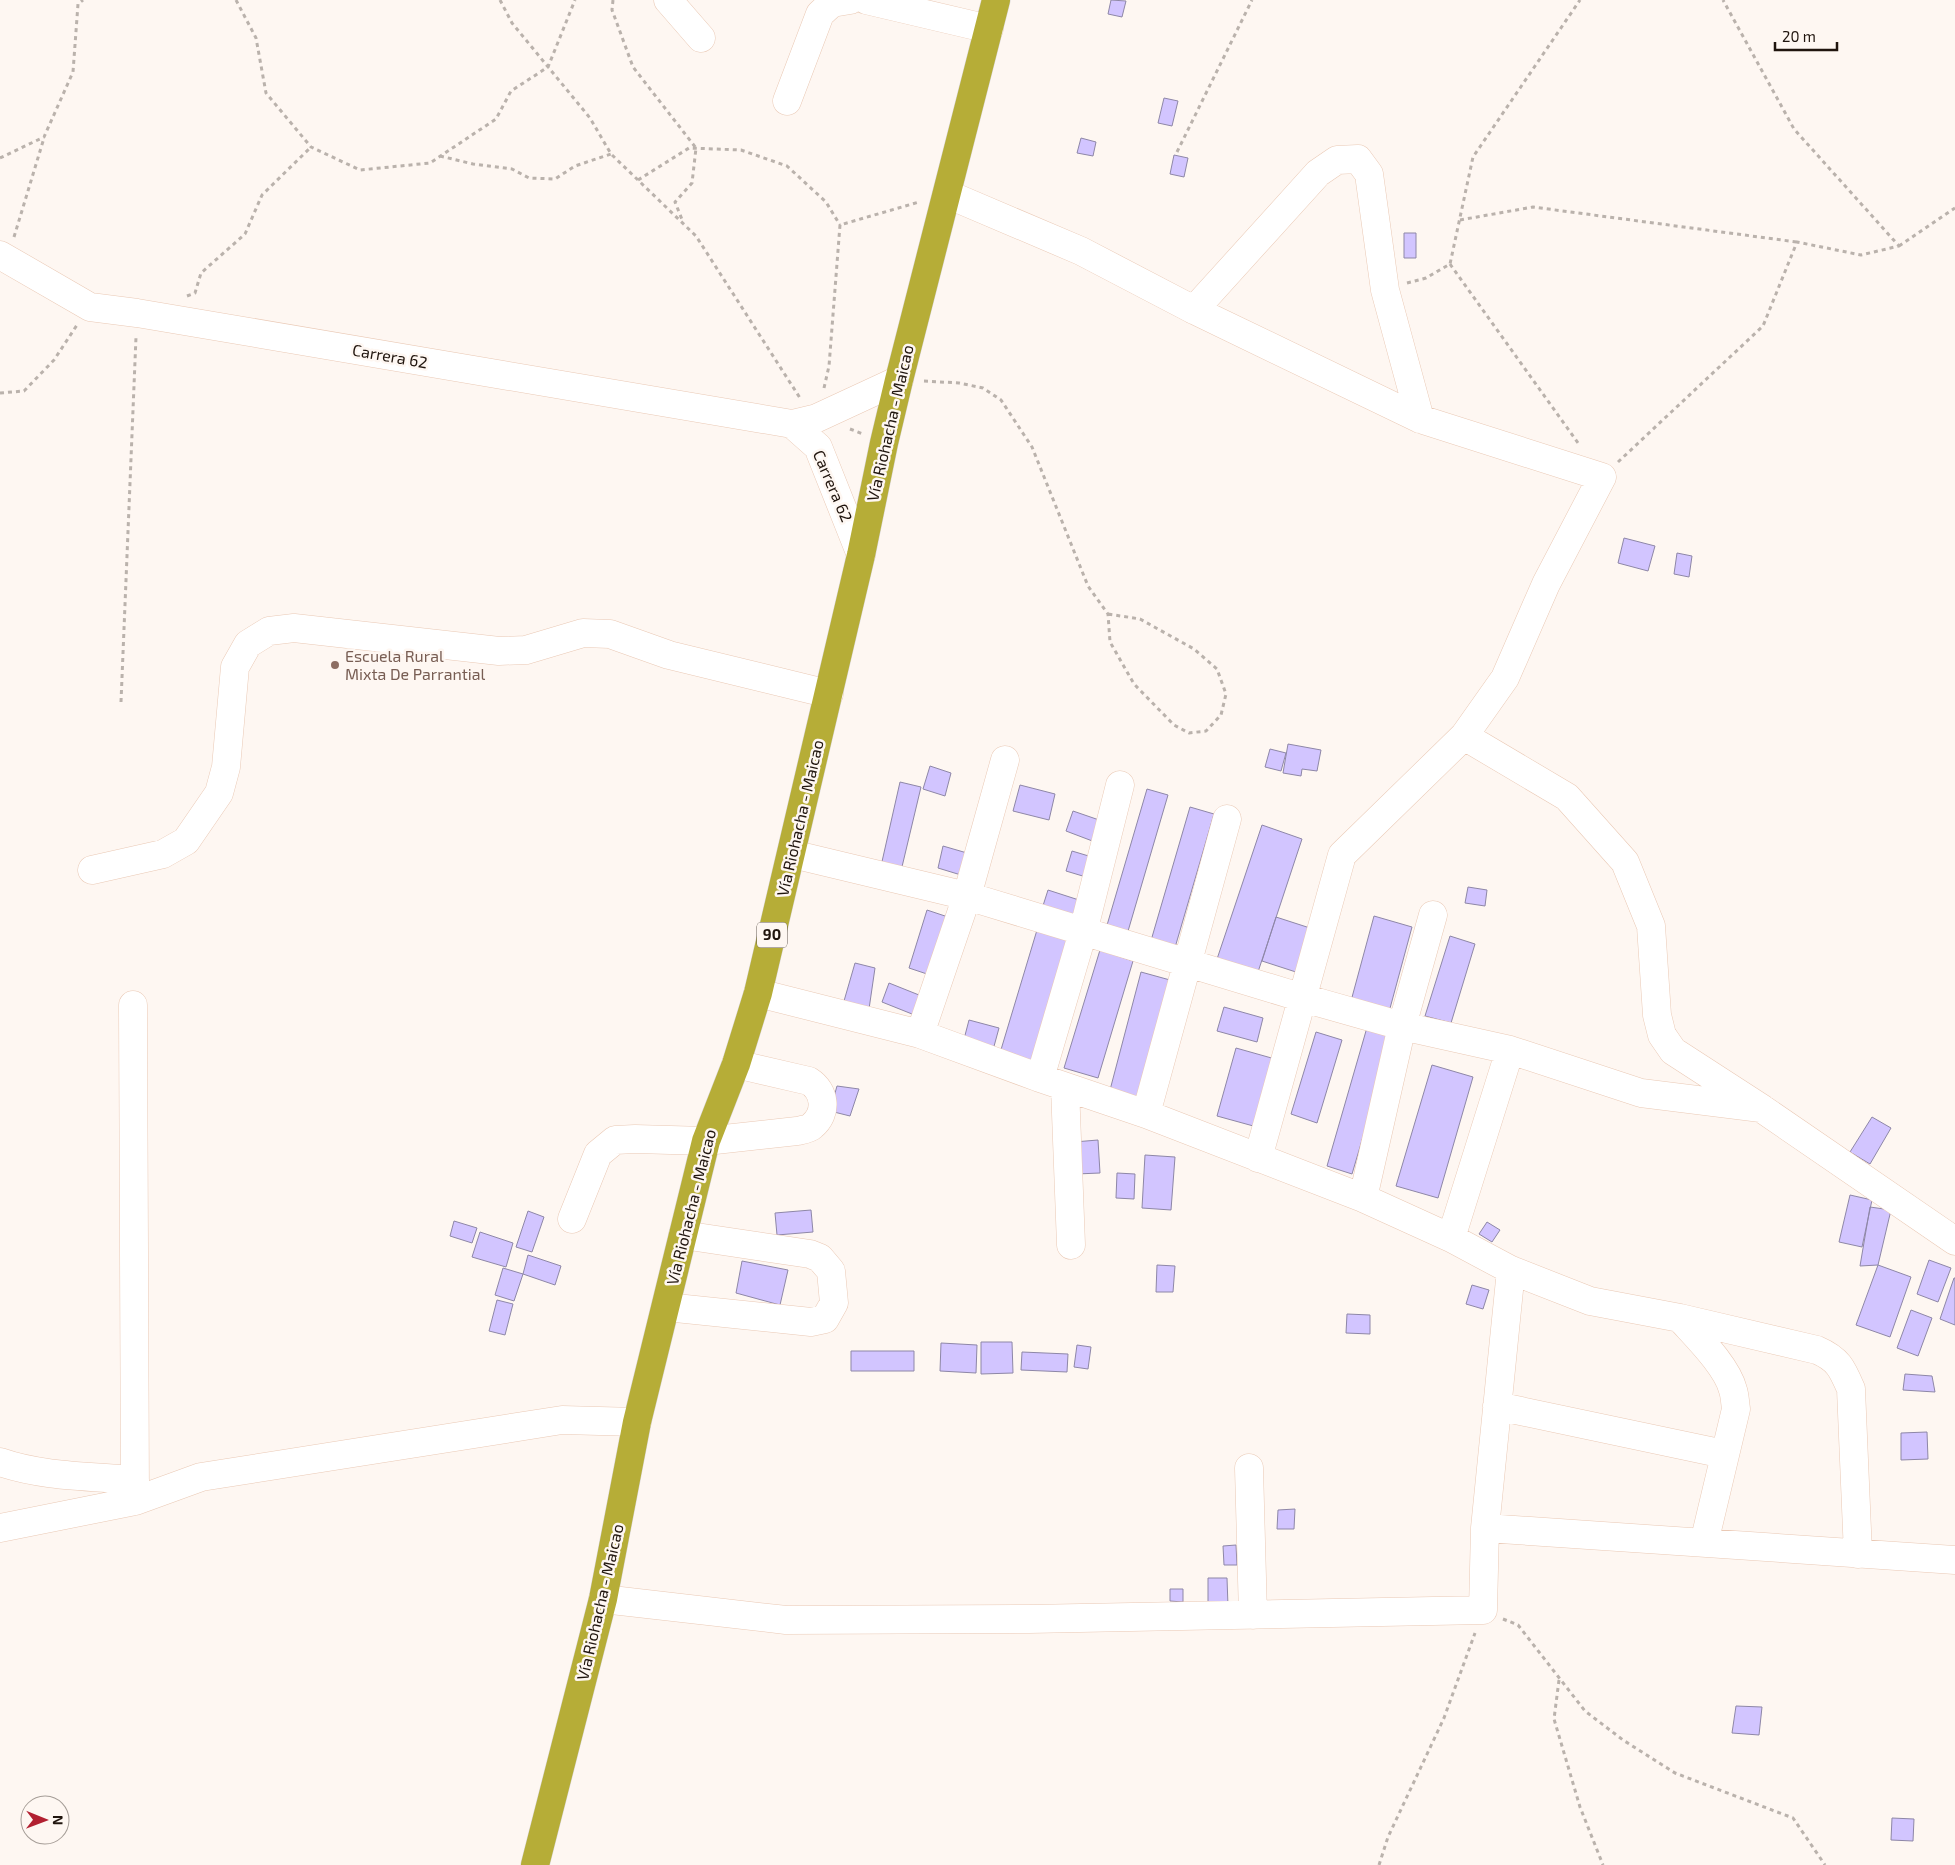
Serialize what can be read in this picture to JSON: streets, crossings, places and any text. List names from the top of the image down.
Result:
{
  "streets": {
    "highway": ["Vía Riohacha - Maicao", "90"],
    "street": ["Carrera 62"]
  },
  "crossings": [
    ["Carrera 62", "Vía Riohacha - Maicao"]
  ],
  "places": ["Escuela Rural Mixta De Parrantial"],
  "scale_bar": "20 m",
  "north": "right"
}
